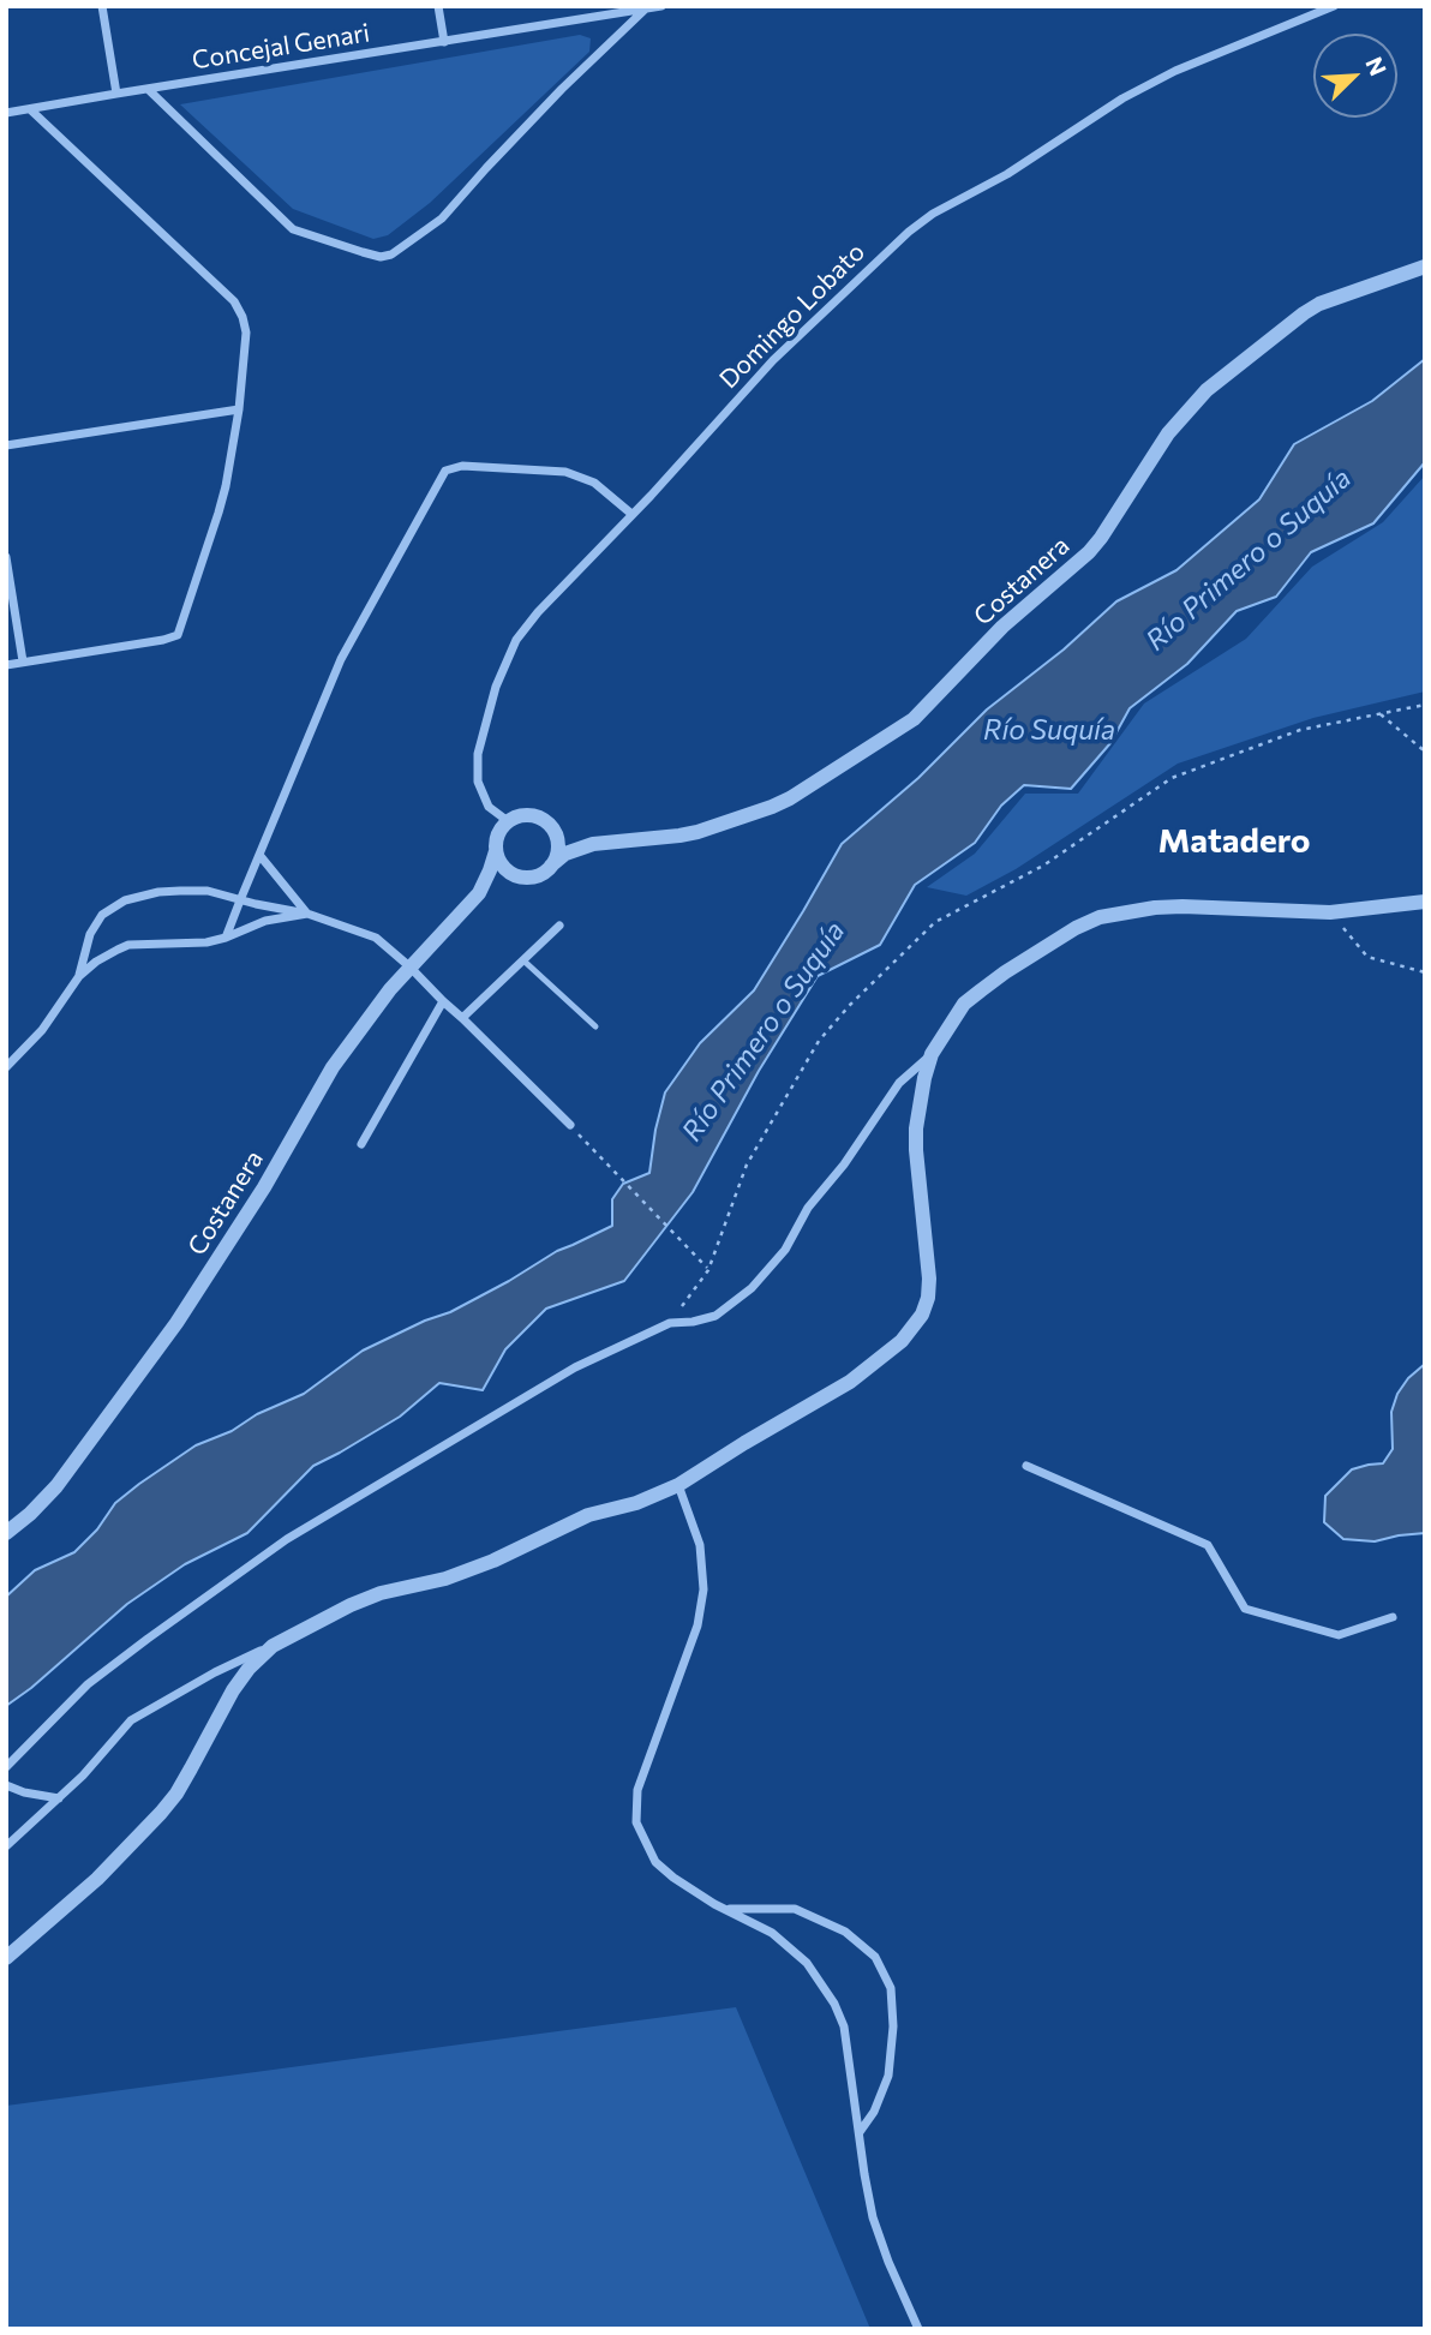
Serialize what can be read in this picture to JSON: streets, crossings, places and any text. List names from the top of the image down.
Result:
{
  "streets": {
    "street": ["Concejal Genari", "Domingo Lobato", "Costanera"]
  },
  "crossings": [
    ["Domingo Lobato", "Costanera"]
  ],
  "districts": ["Matadero"],
  "water": ["Río Primero o Suquía", "Río Suquía"],
  "north": "top right"
}
